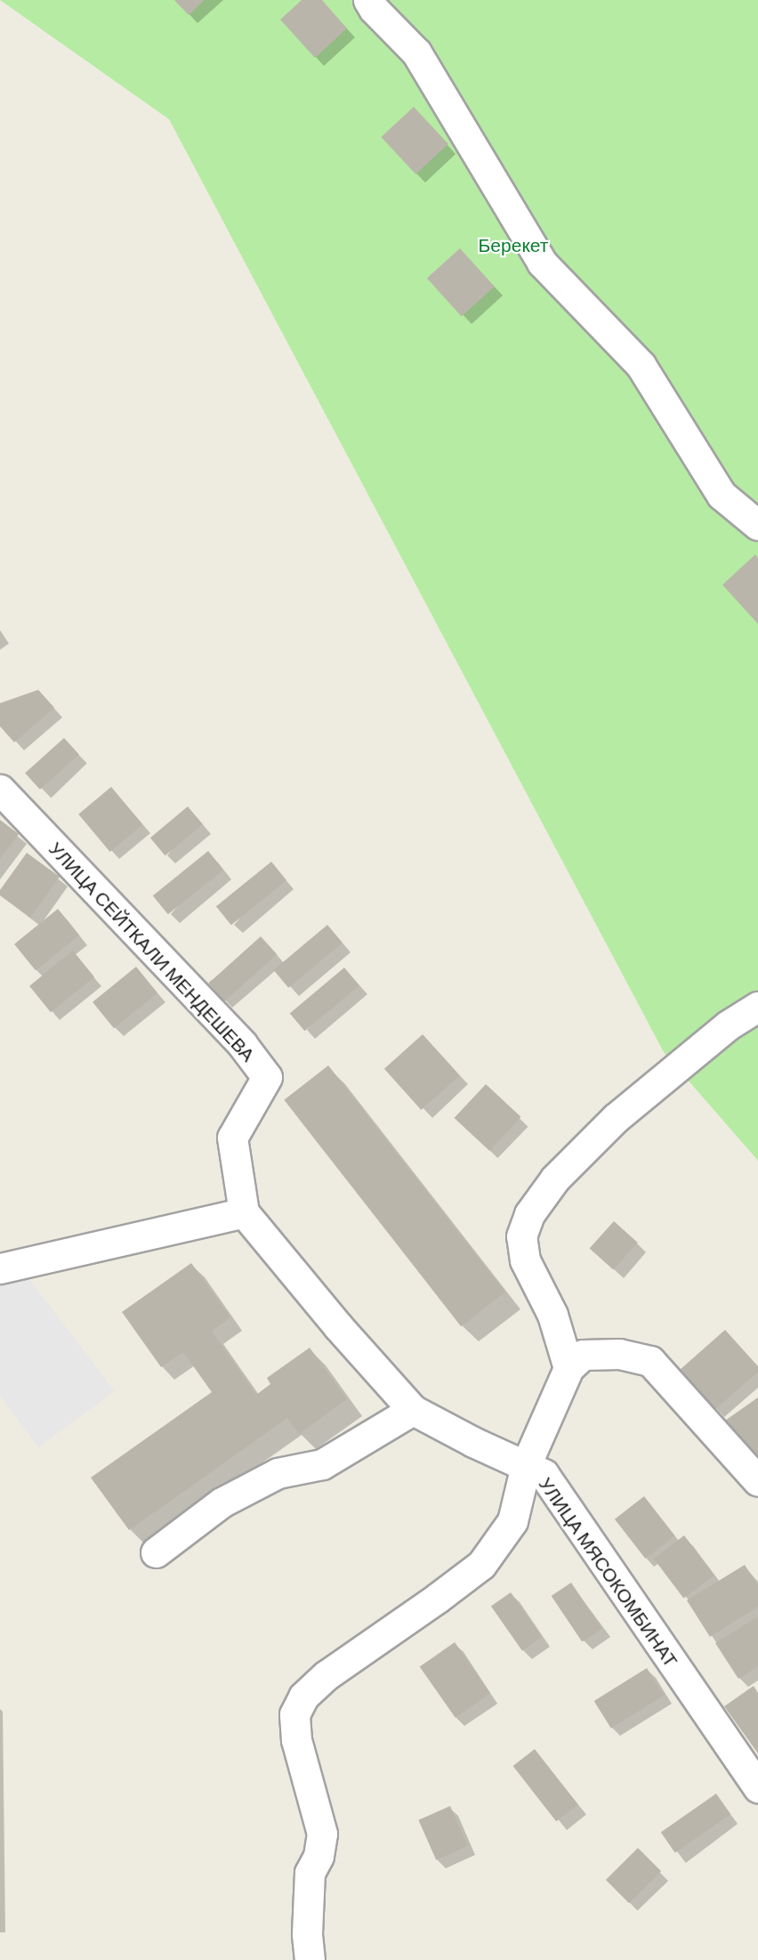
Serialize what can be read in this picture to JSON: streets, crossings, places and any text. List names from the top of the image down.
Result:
{
  "streets": {
    "street": ["УЛИЦА СЕЙТКАЛИ МЕНДЕШЕВА", "УЛИЦА МЯСОКОМБИНАТ"]
  },
  "parks": ["Берекет"]
}
